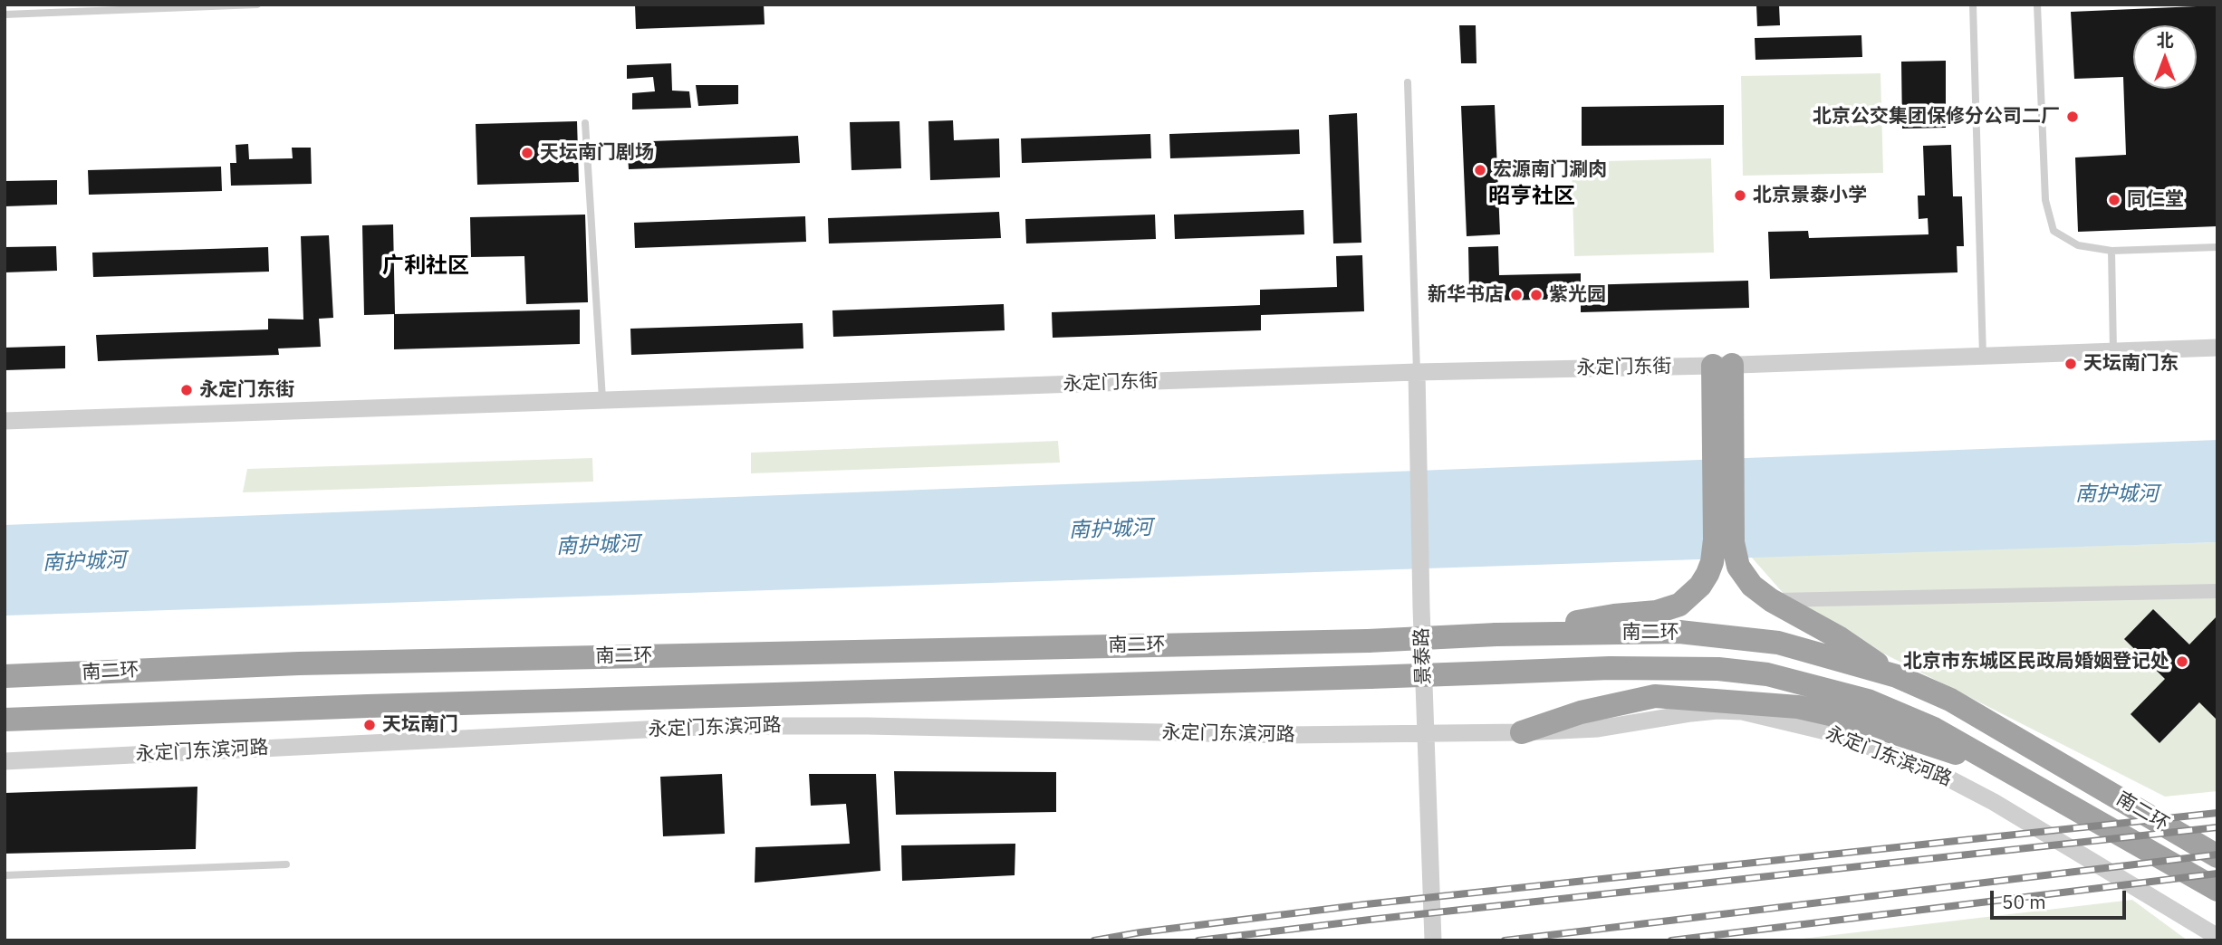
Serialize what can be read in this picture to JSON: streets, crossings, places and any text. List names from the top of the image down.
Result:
{
  "streets": {
    "highway": ["南二环"],
    "street": ["永定门东街", "景泰路", "永定门东滨河路"]
  },
  "crossings": [
    ["永定门东街", "景泰路"],
    ["景泰路", "永定门东滨河路"]
  ],
  "districts": ["昭亨社区", "广利社区"],
  "water": ["南护城河"],
  "places": [
    "北京公交集团保修分公司二厂",
    "天坛南门剧场",
    "宏源南门涮肉",
    "北京景泰小学",
    "同仁堂",
    "新华书店",
    "紫光园",
    "天坛南门东",
    "永定门东街",
    "北京市东城区民政局婚姻登记处",
    "天坛南门"
  ],
  "scale_bar": "50 m",
  "north": "top"
}
